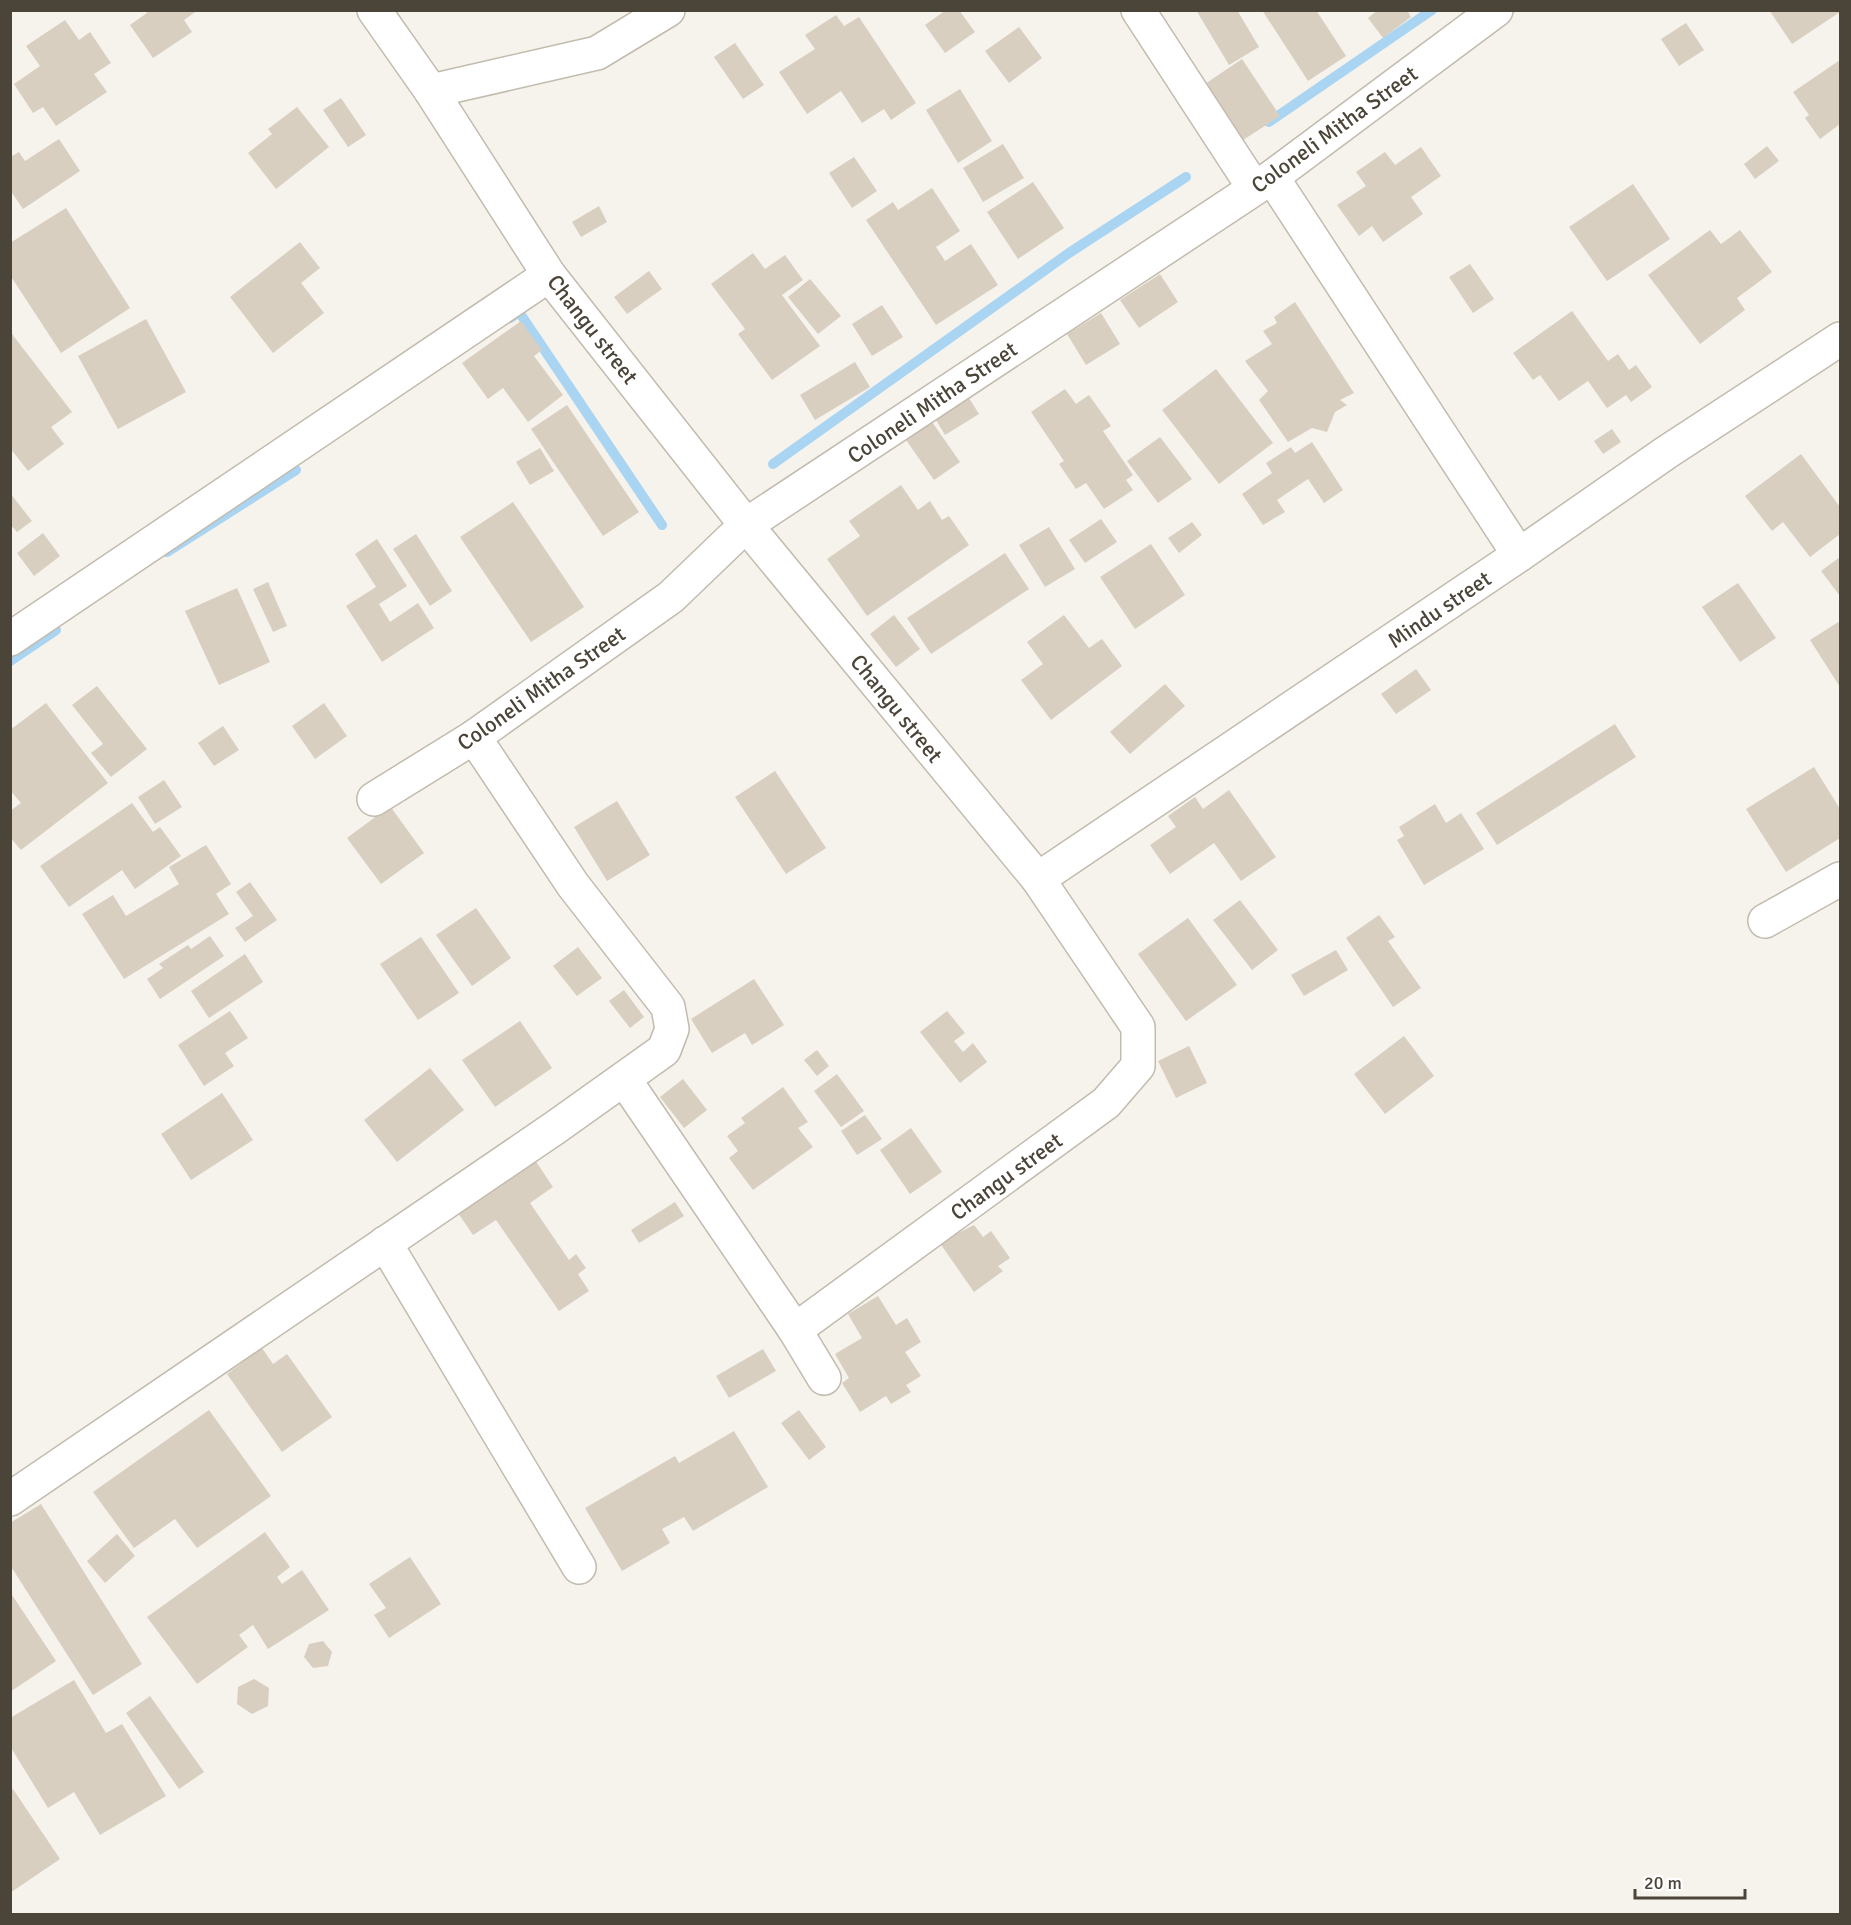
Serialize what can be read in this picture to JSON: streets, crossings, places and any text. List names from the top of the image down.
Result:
{
  "streets": {
    "street": ["Coloneli Mitha Street", "Changu street", "Mindu street"]
  },
  "crossings": [
    ["Coloneli Mitha Street", "Changu street"],
    ["Changu street", "Mindu street"]
  ],
  "scale_bar": "20 m"
}
